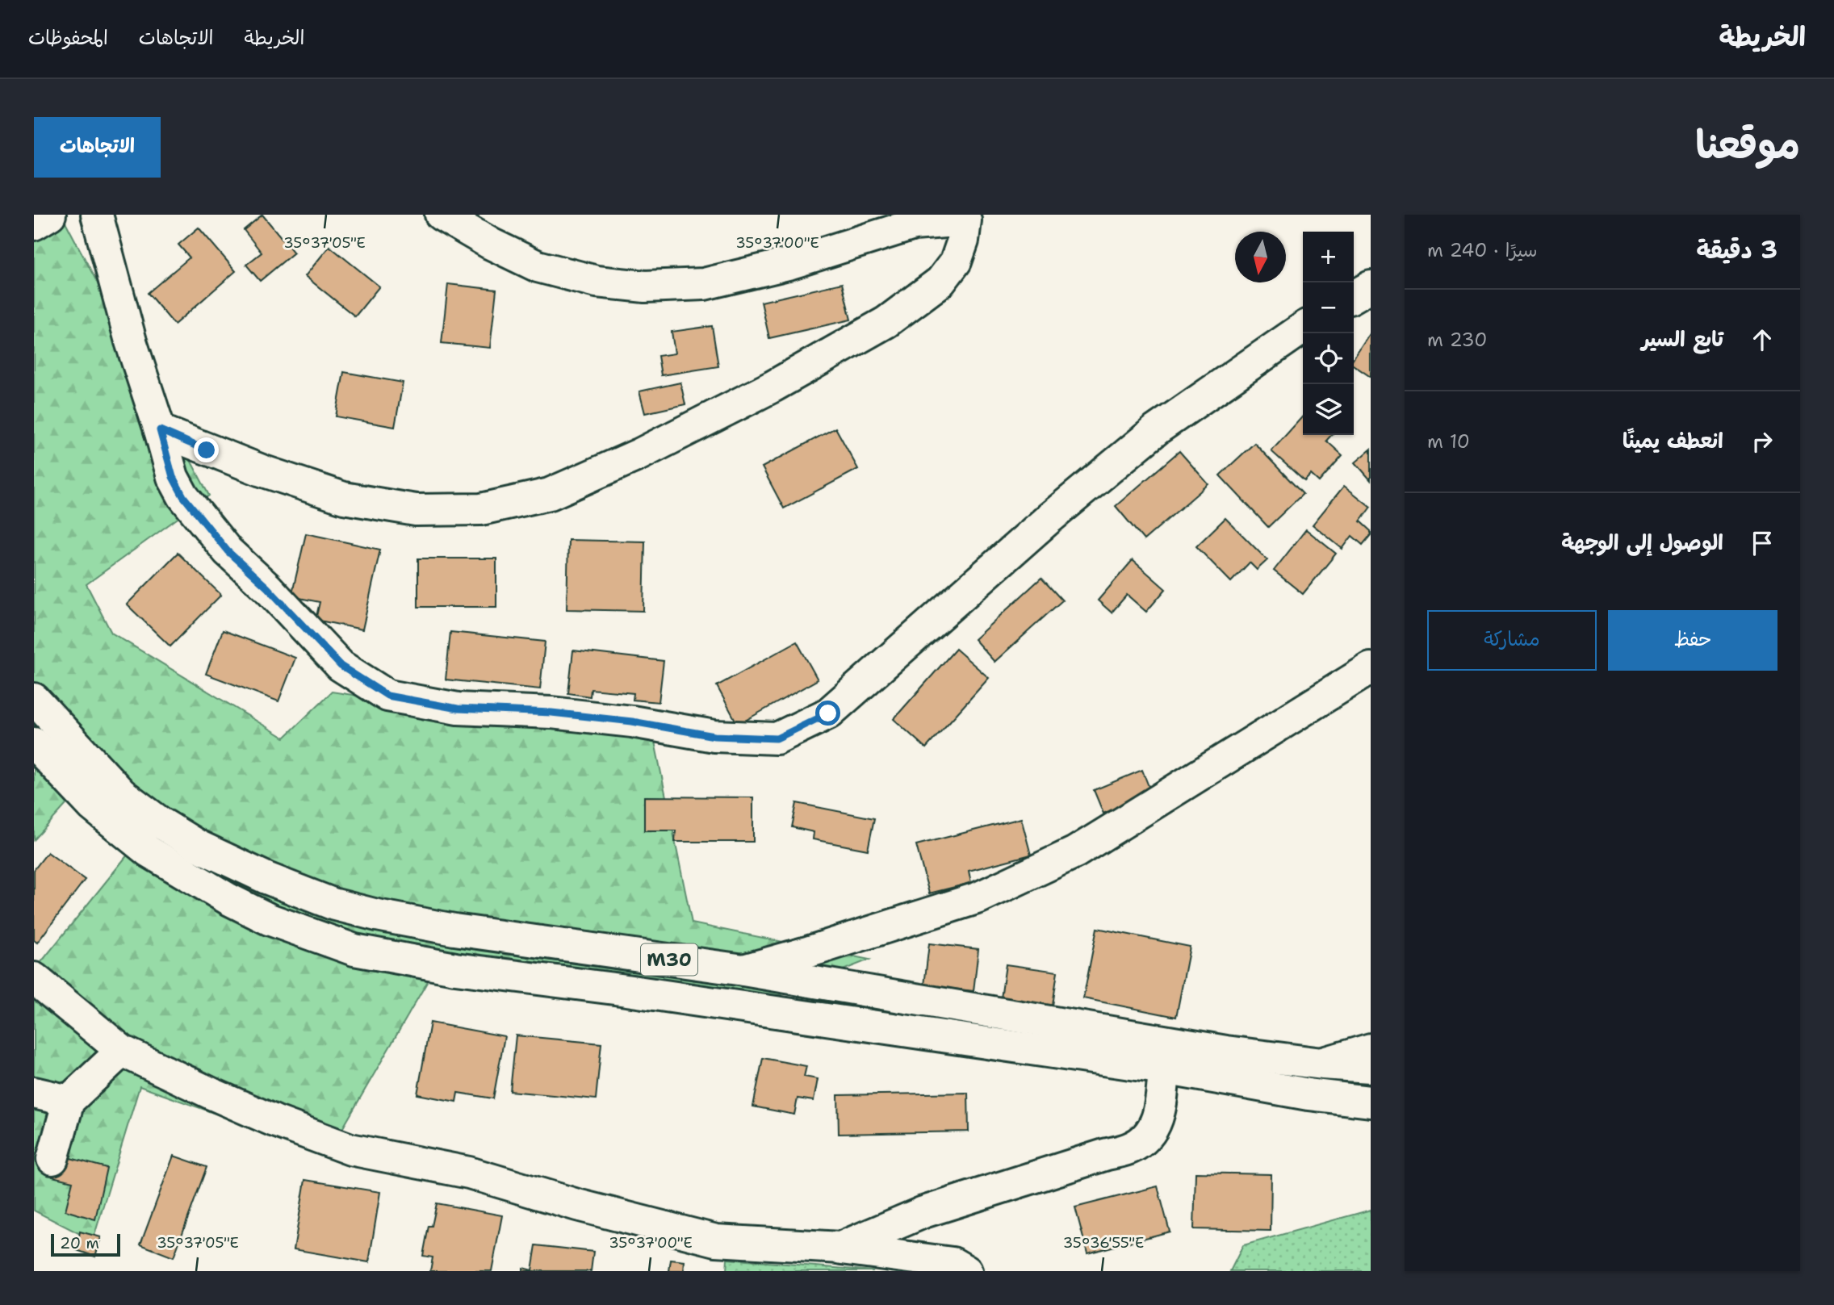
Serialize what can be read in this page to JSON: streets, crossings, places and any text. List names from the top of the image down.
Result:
{
  "streets": {
    "main road": ["M30"]
  },
  "scale_bar": "20 m",
  "north": "bottom",
  "page": {
    "header": "الخريطة",
    "nav": ["الخريطة", "الاتجاهات", "المحفوظات"],
    "title": "موقعنا",
    "buttons": [
      "الاتجاهات",
      ["حفظ", "مشاركة"]
    ],
    "heading": ["3 دقيقة", "سيرًا · 240 m"],
    "map_buttons": ["+", "−"],
    "list": [
      ["تابع السير", "230 m"],
      ["انعطف يمينًا", "10 m"],
      "الوصول إلى الوجهة"
    ],
    "scale": "20 m"
  },
  "coordinates": ["35°37'05\"E", "35°37'00\"E", "35°36'55\"E"]
}
